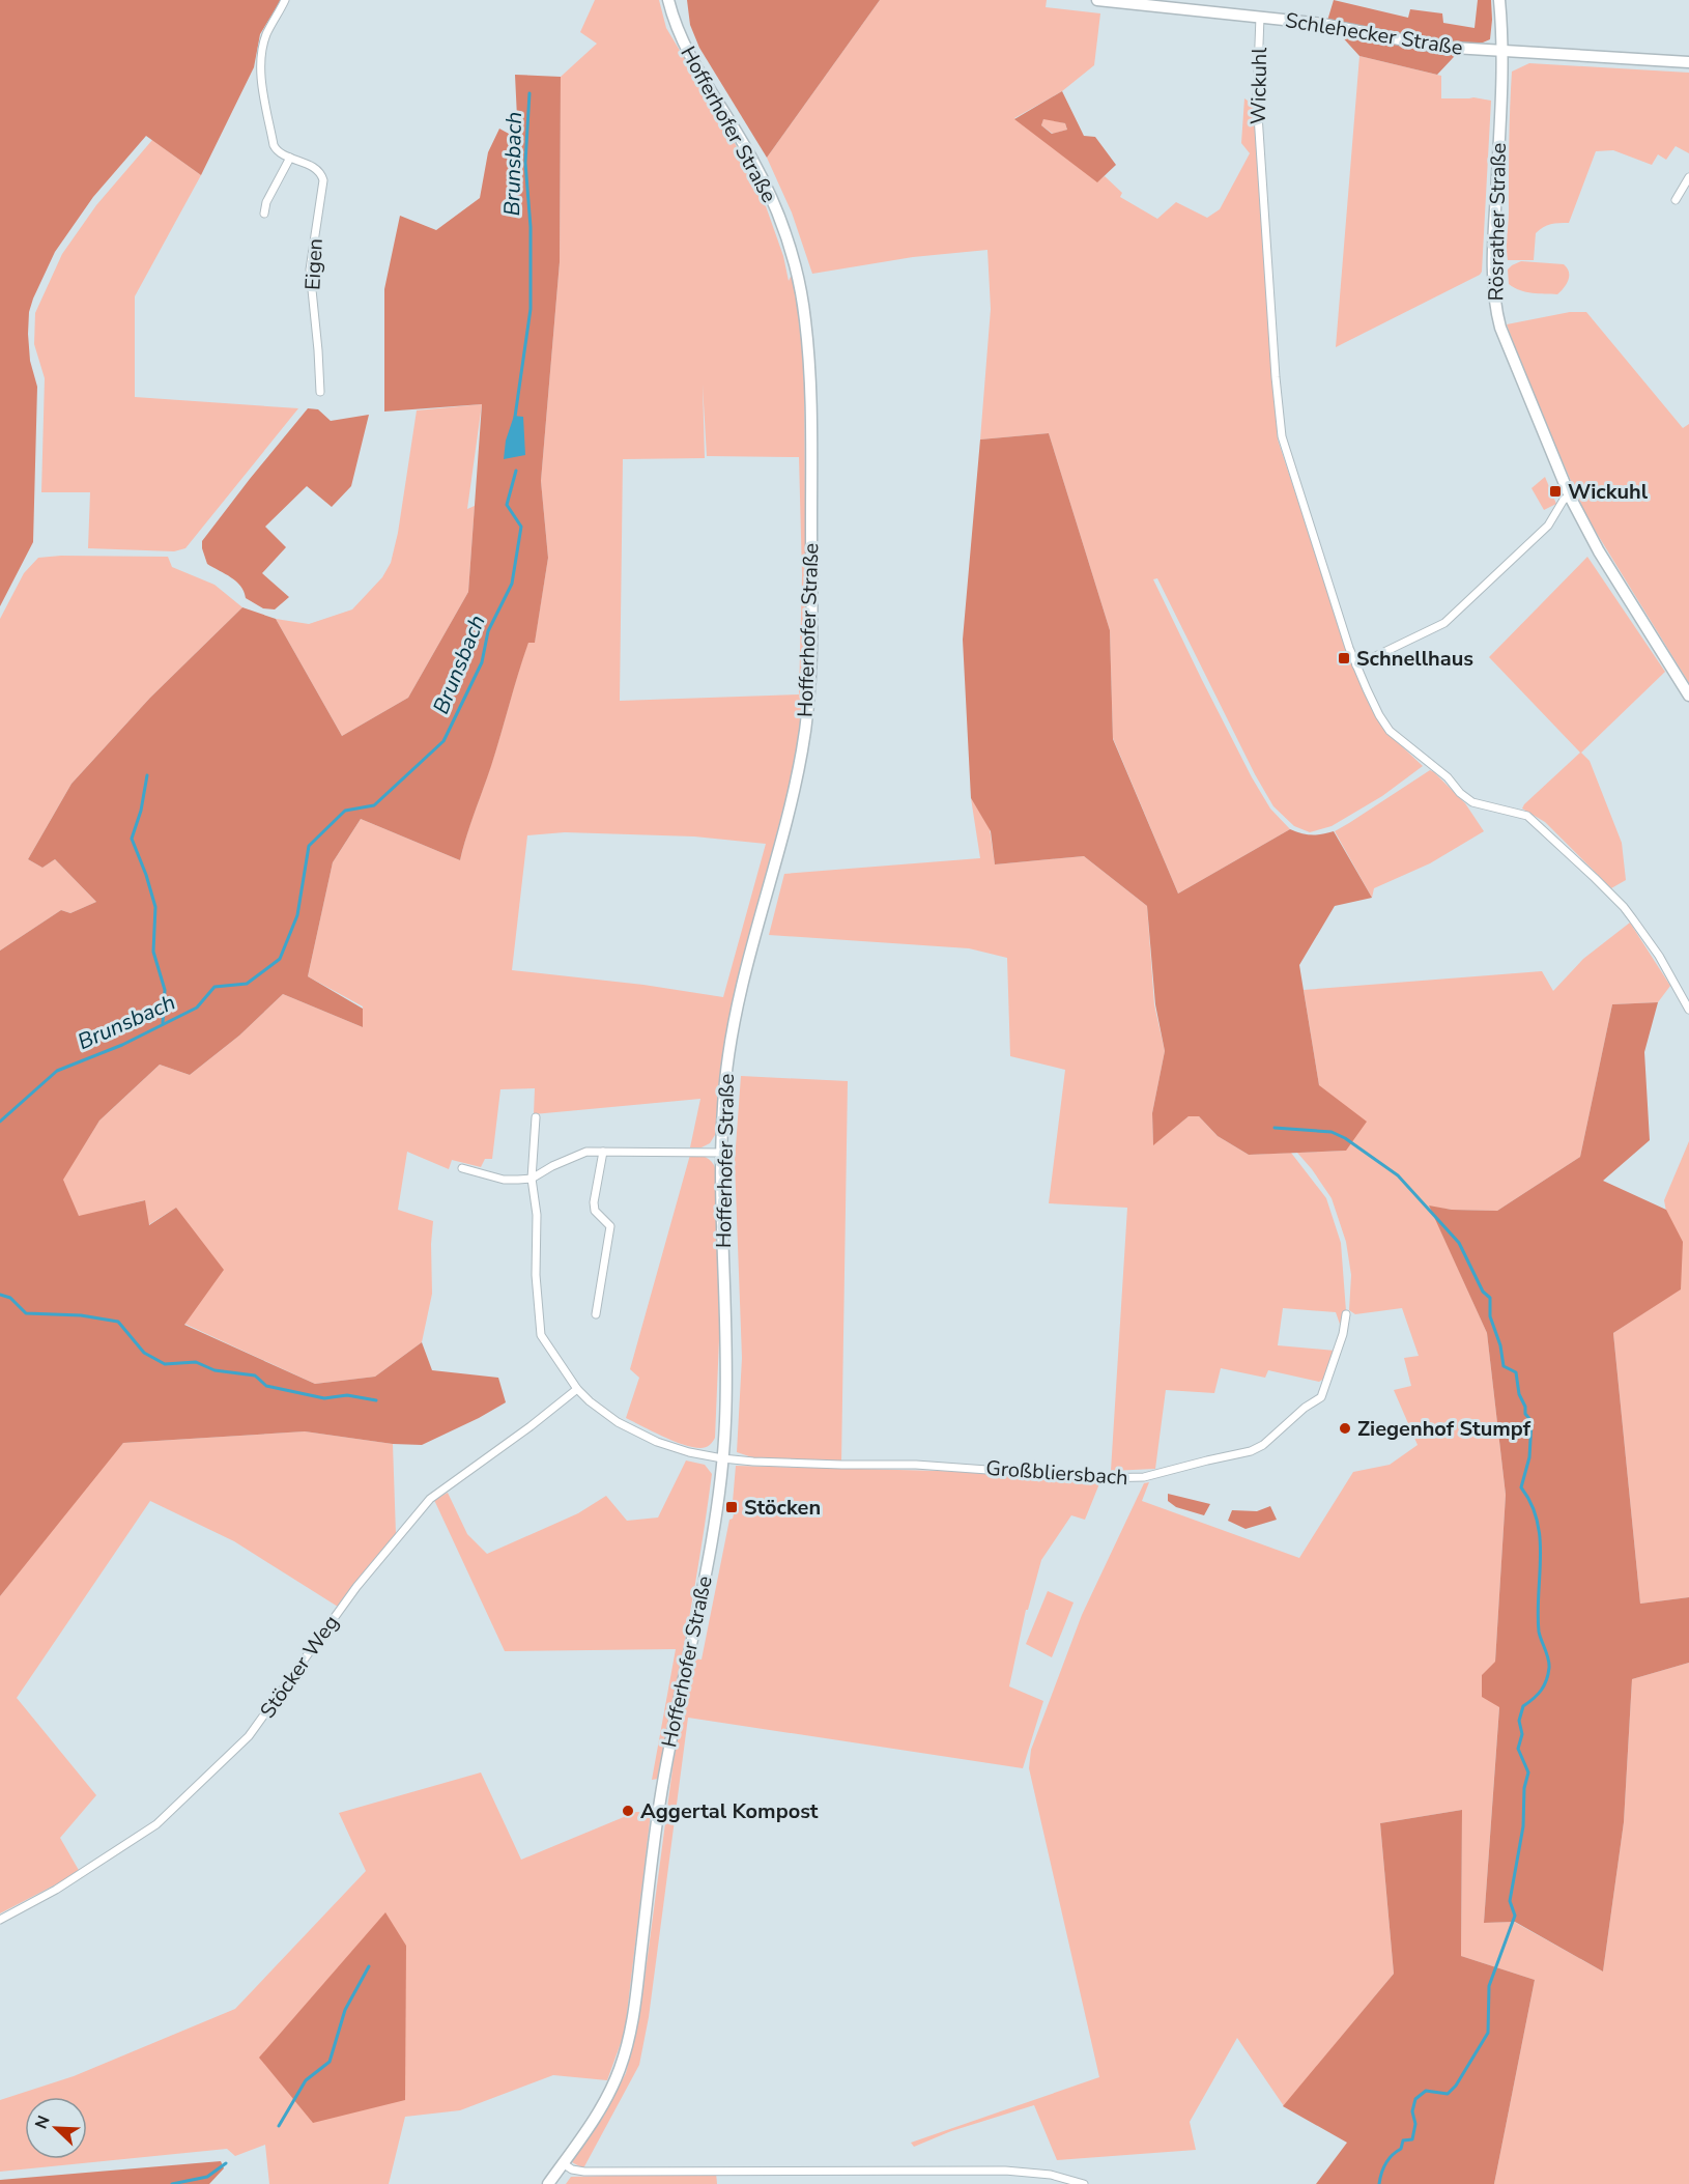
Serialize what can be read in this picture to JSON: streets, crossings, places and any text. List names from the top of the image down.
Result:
{
  "streets": {
    "street": [
      "Schlehecker Straße",
      "Wickuhl",
      "Hofferhofer Straße",
      "Rösrather Straße",
      "Eigen",
      "Großbliersbach",
      "Stöcker Weg"
    ]
  },
  "crossings": [
    ["Schlehecker Straße", "Wickuhl"],
    ["Schlehecker Straße", "Rösrather Straße"],
    ["Hofferhofer Straße", "Großbliersbach"]
  ],
  "water": ["Brunsbach"],
  "places": {
    "transit": ["Wickuhl", "Schnellhaus", "Stöcken"],
    "other": ["Ziegenhof Stumpf", "Aggertal Kompost"]
  },
  "north": "top left"
}
